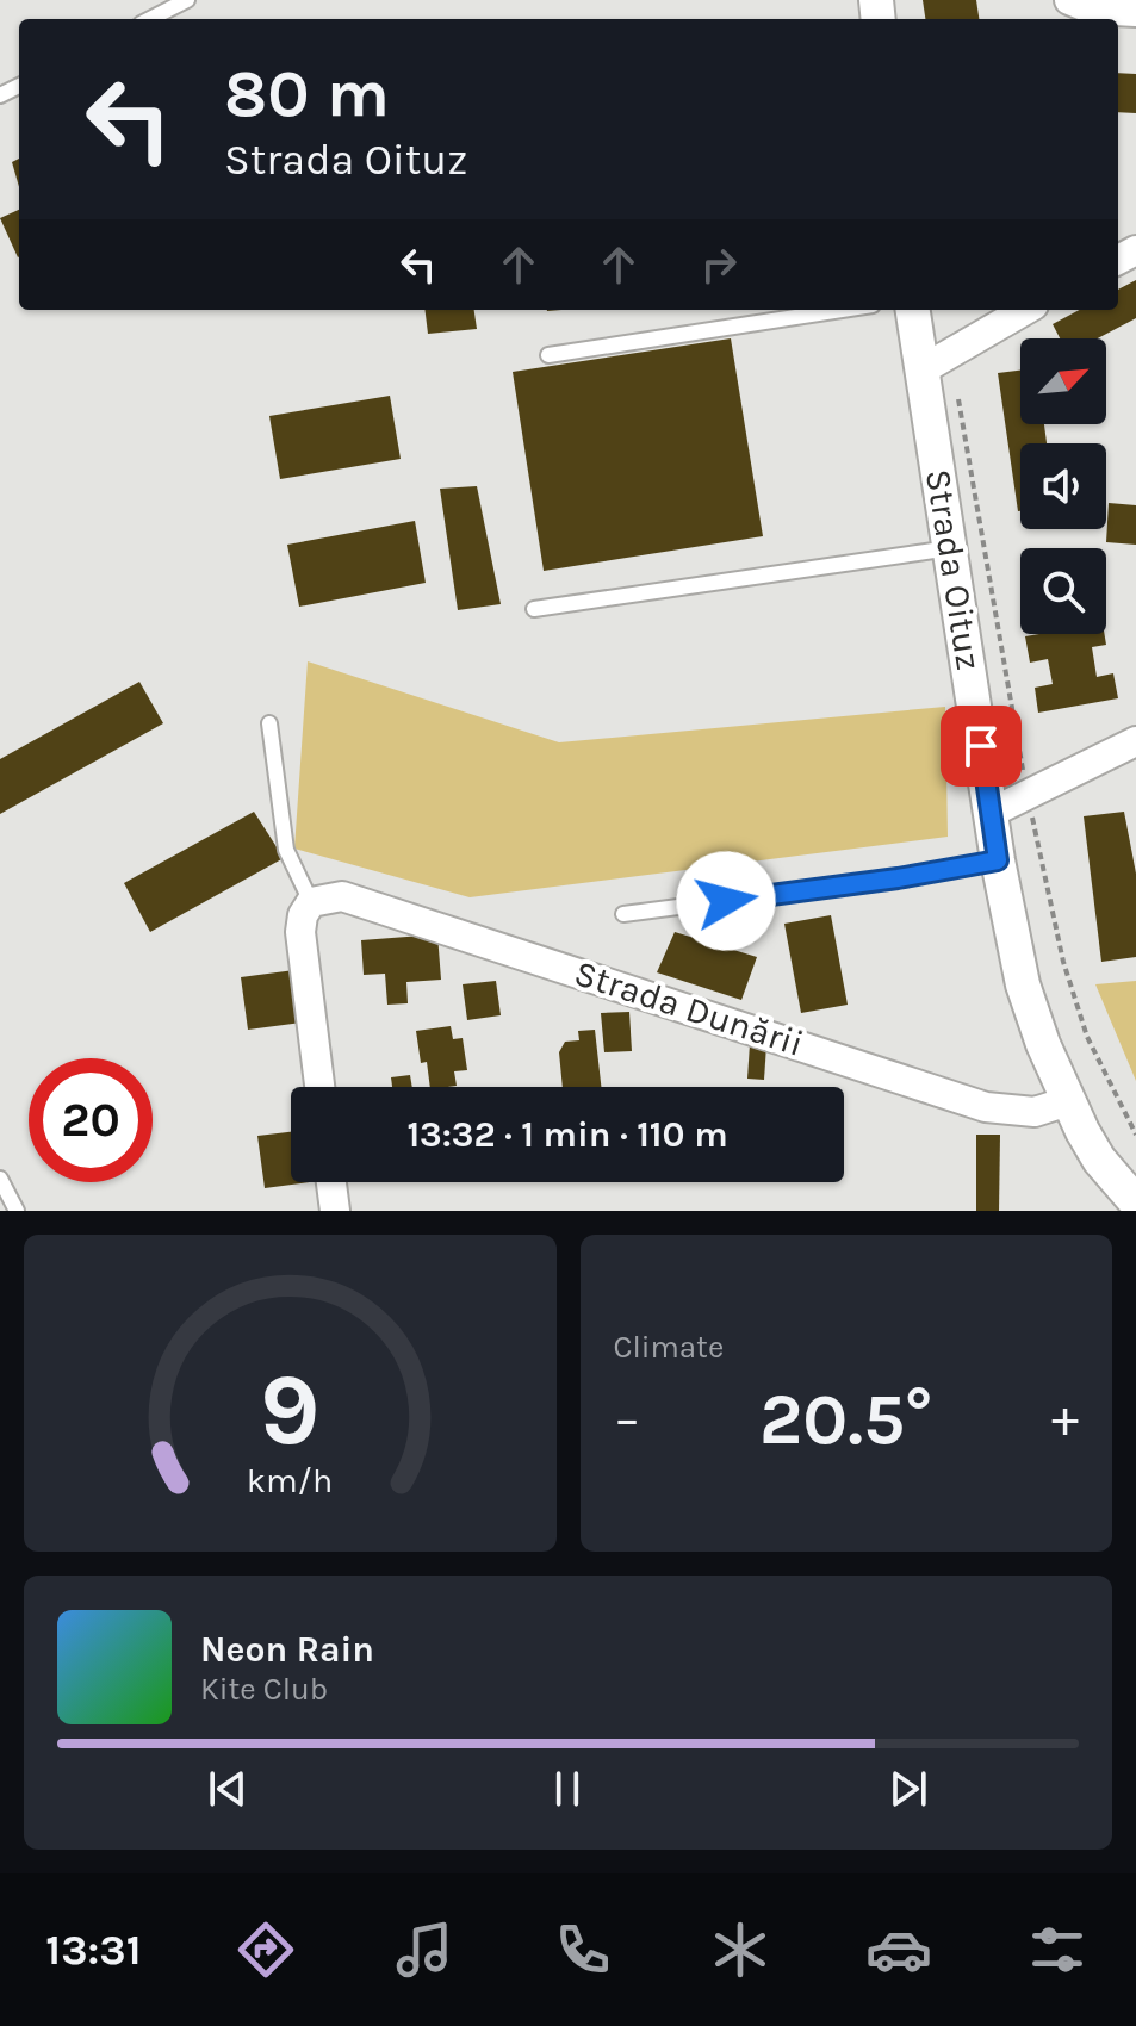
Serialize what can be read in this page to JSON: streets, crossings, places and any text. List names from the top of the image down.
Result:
{
  "streets": {
    "street": ["Strada Oituz", "Strada Dunării"]
  },
  "crossings": [
    ["Strada Oituz", "Strada Dunării"]
  ],
  "north": "top right",
  "page": {
    "turn": ["80 m", "Strada Oituz"],
    "limit": "20",
    "trip": "13:32 · 1 min · 110 m",
    "tile": "Climate",
    "heat": ["−", "20.5°", "+"],
    "song": ["Neon Rain", "Kite Club"],
    "tabs": "13:31",
    "gauge": ["9", "km/h"]
  }
}
